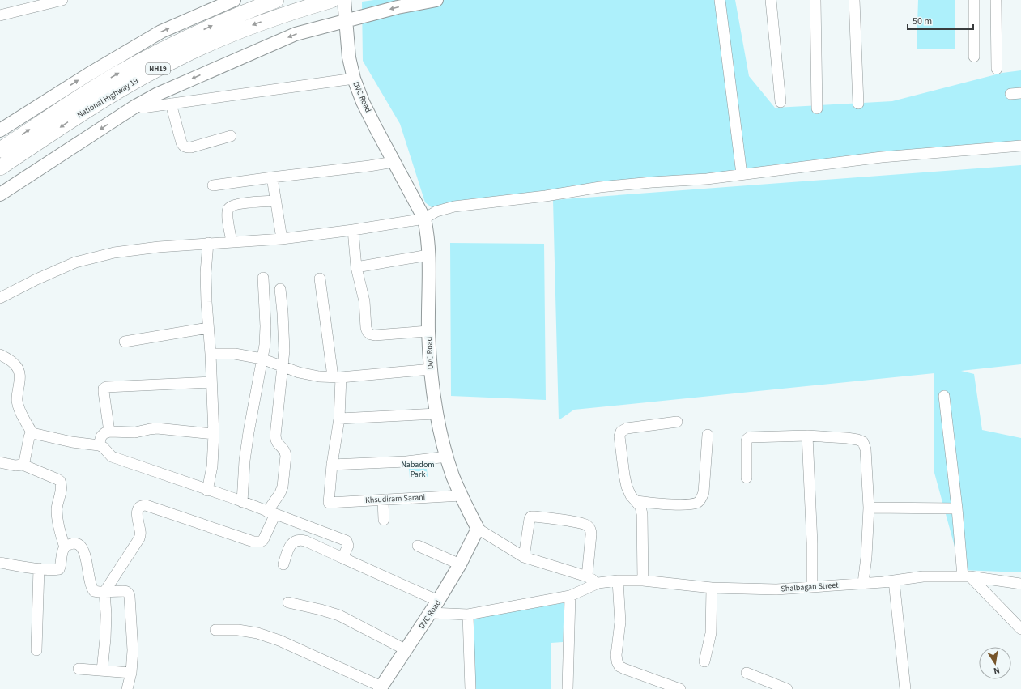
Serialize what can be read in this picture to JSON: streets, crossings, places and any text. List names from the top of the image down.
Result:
{
  "streets": {
    "highway": ["NH19", "National Highway 19"],
    "main road": ["DVC Road"],
    "street": ["Khsudiram Sarani", "Shalbagan Street"]
  },
  "crossings": [
    ["DVC Road", "Khsudiram Sarani"]
  ],
  "parks": ["Nabadom Park"],
  "scale_bar": "50 m",
  "north": "bottom"
}
